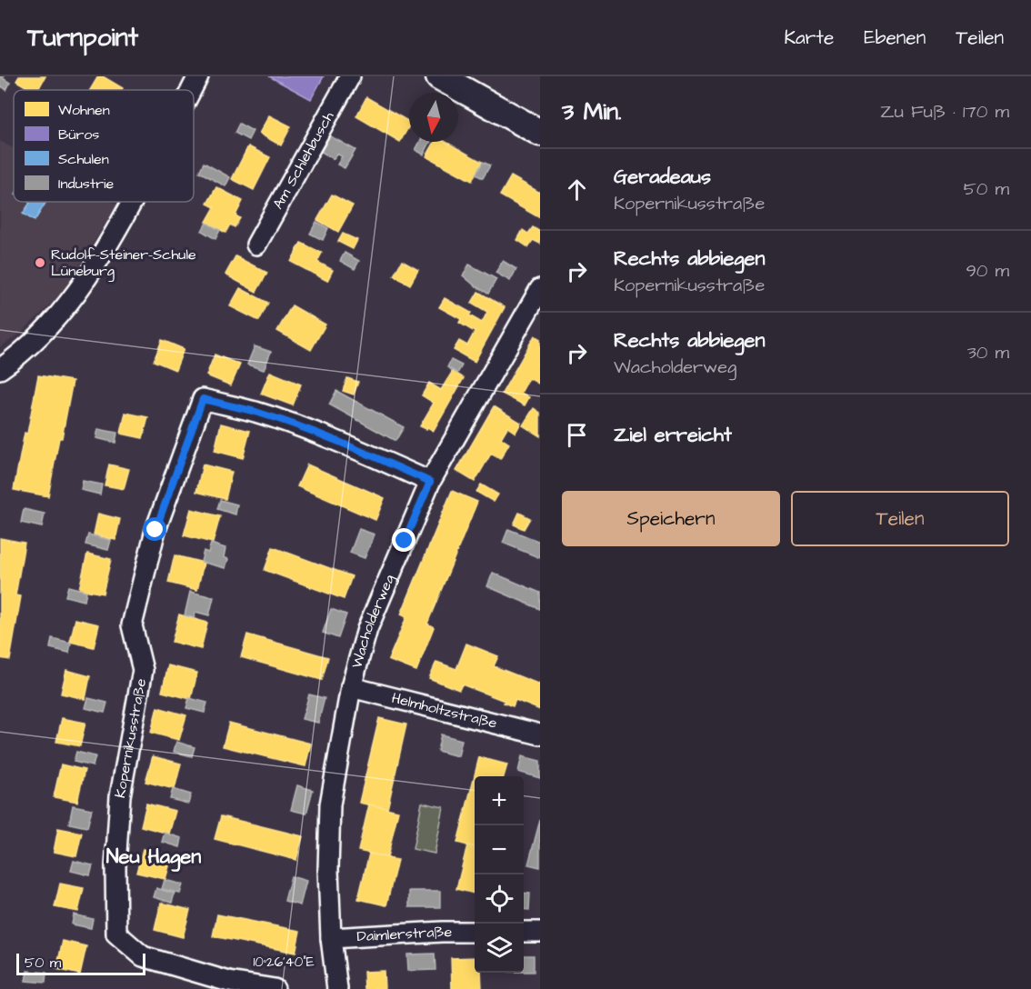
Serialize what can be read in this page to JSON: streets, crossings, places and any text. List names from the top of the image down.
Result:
{
  "streets": {
    "street": [
      "Am Schlehbusch",
      "Wacholderweg",
      "Helmholtzstraße",
      "Kopernikusstraße",
      "Daimlerstraße"
    ]
  },
  "crossings": [
    ["Wacholderweg", "Helmholtzstraße"],
    ["Wacholderweg", "Kopernikusstraße"],
    ["Wacholderweg", "Daimlerstraße"]
  ],
  "districts": ["Neu Hagen"],
  "places": ["Rudolf-Steiner-Schule Lüneburg"],
  "legend": [
    "Wohnen",
    "Büros",
    "Schulen",
    "Industrie"
  ],
  "scale_bar": "50 m",
  "north": "bottom",
  "page": {
    "header": "Turnpoint",
    "nav": ["Karte", "Ebenen", "Teilen"],
    "heading": ["3 Min.", "Zu Fuß · 170 m"],
    "list": [
      ["Geradeaus", "Kopernikusstraße", "50 m"],
      ["Rechts abbiegen", "Kopernikusstraße", "90 m"],
      ["Rechts abbiegen", "Wacholderweg", "30 m"],
      "Ziel erreicht"
    ],
    "buttons": ["Speichern", "Teilen"],
    "map_buttons": ["+", "−"],
    "scale": "50 m"
  },
  "coordinates": ["10°26'40\"E"]
}
